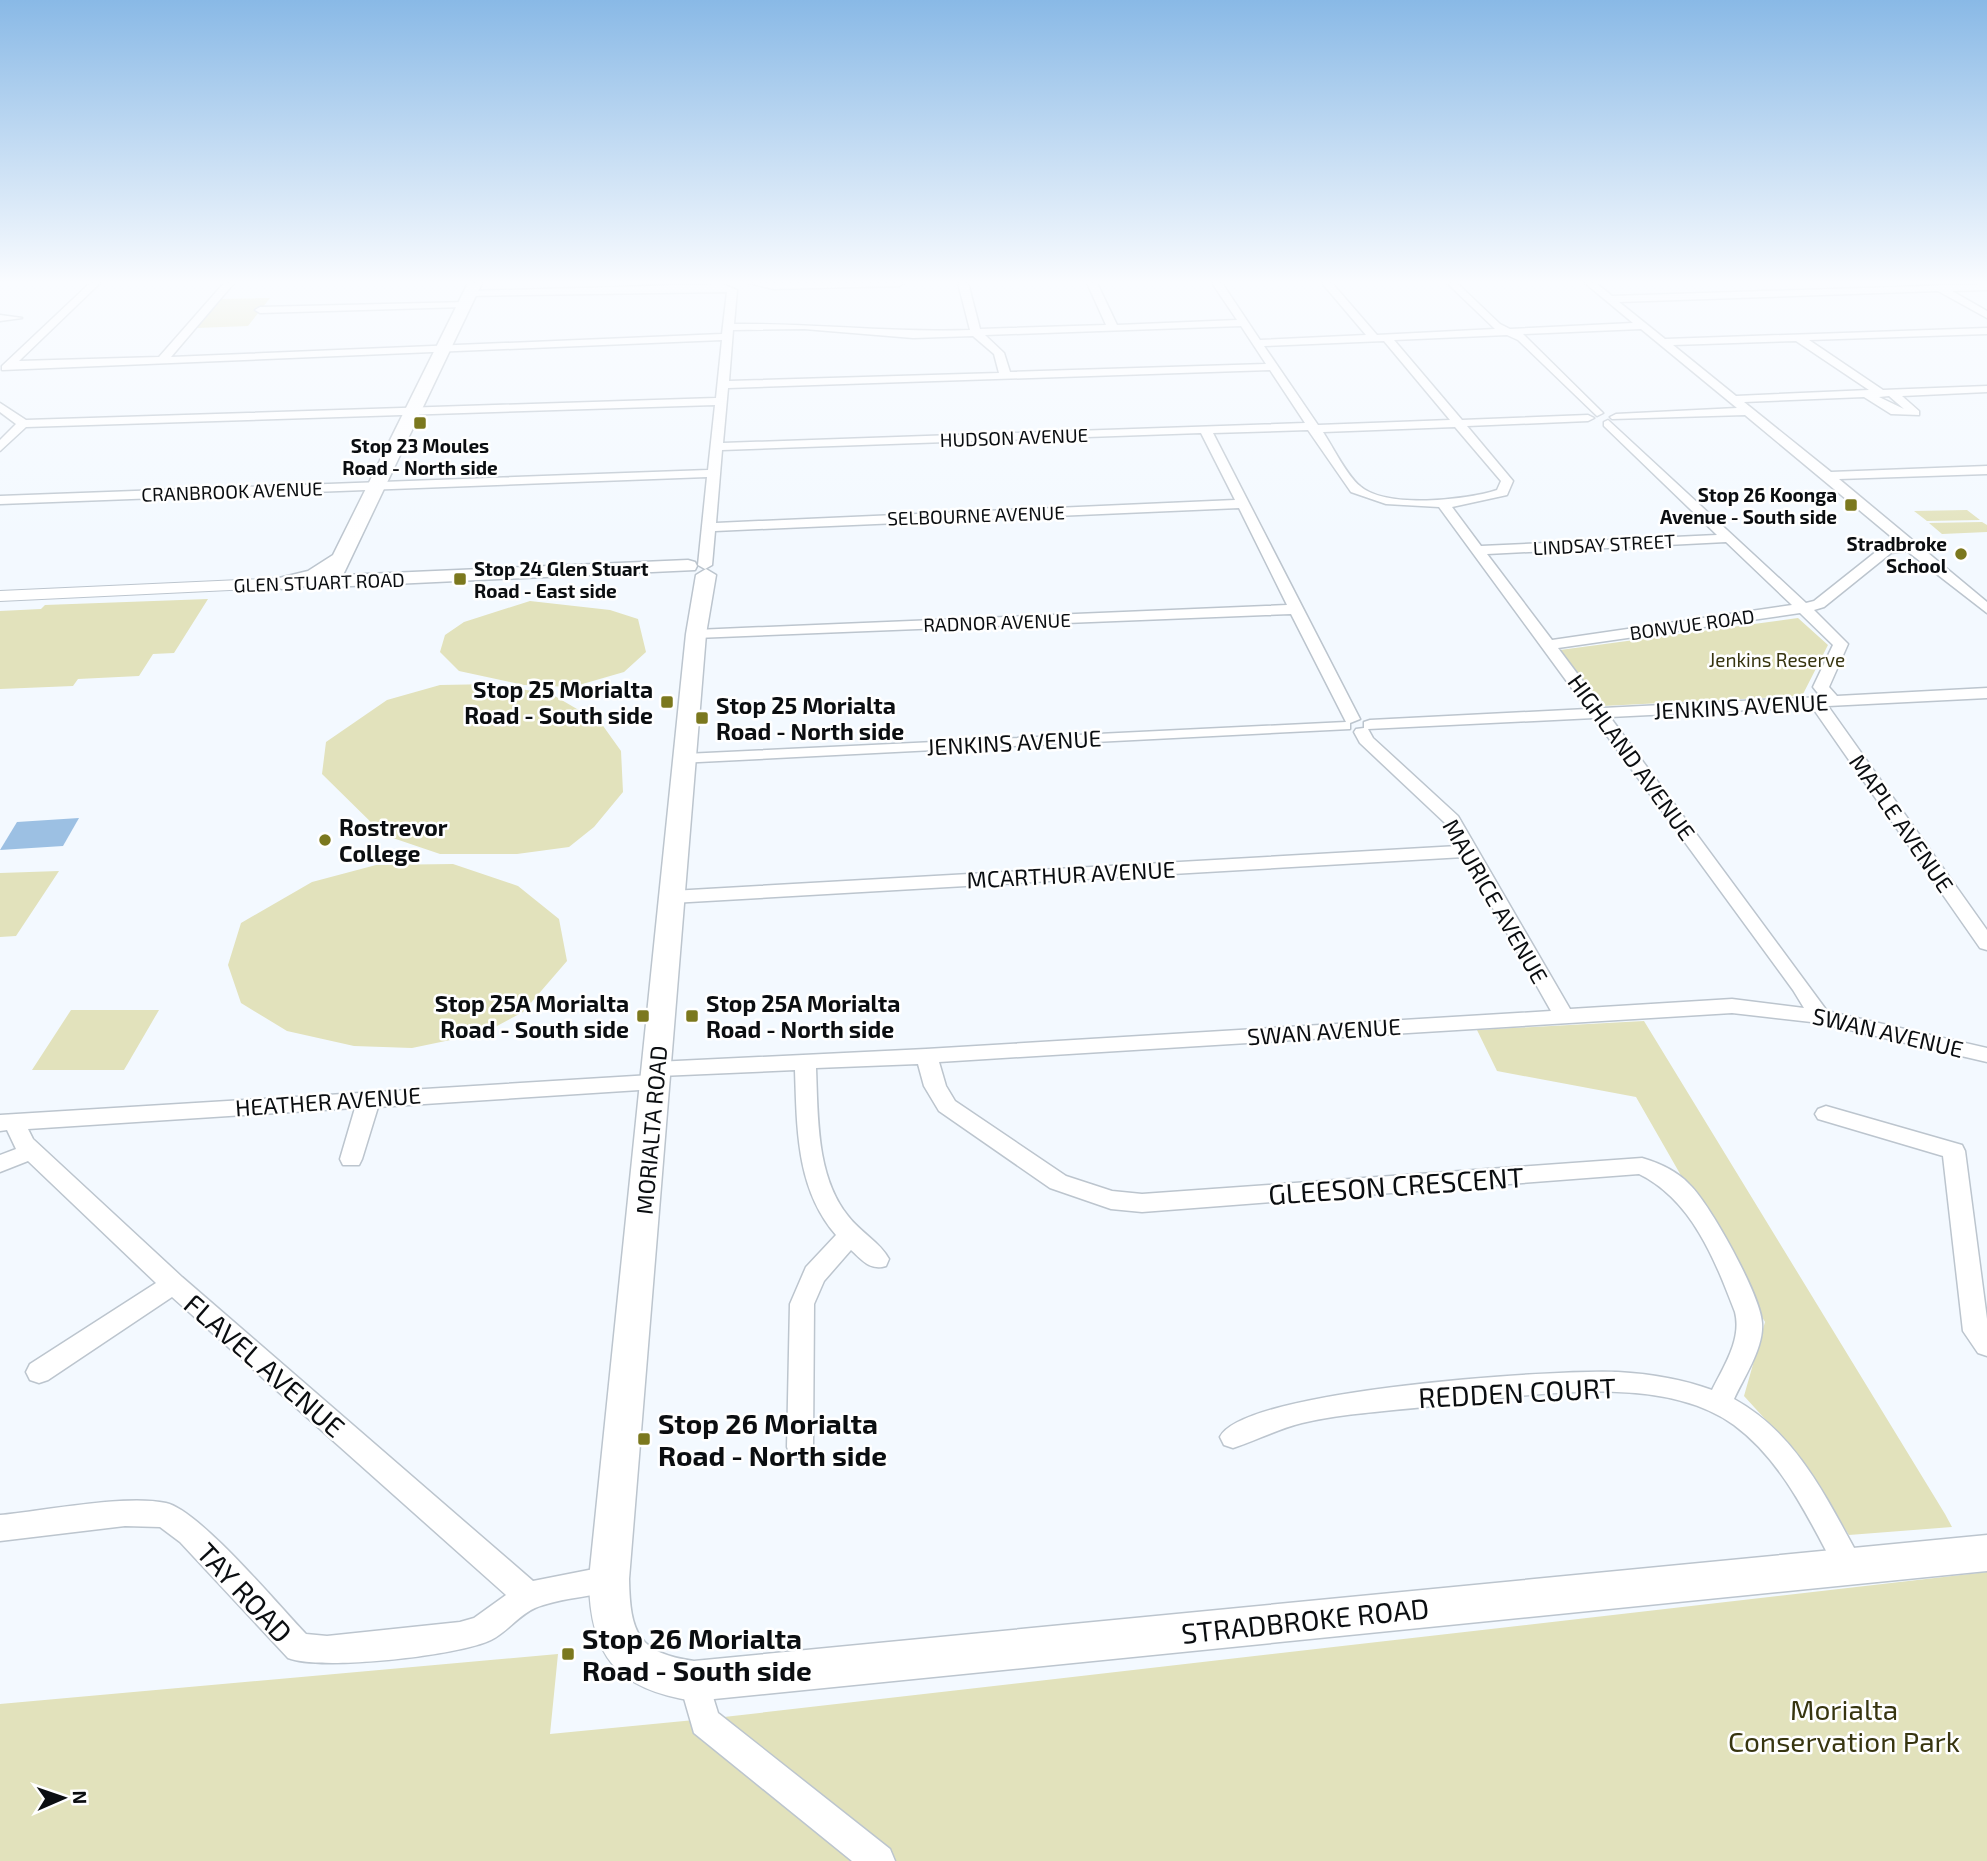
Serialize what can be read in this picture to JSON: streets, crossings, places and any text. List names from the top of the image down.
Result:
{
  "streets": {
    "main road": ["GLEN STUART ROAD", "MORIALTA ROAD", "STRADBROKE ROAD"],
    "street": [
      "HUDSON AVENUE",
      "CRANBROOK AVENUE",
      "SELBOURNE AVENUE",
      "LINDSAY STREET",
      "RADNOR AVENUE",
      "BONVUE ROAD",
      "JENKINS AVENUE",
      "HIGHLAND AVENUE",
      "MAPLE AVENUE",
      "MCARTHUR AVENUE",
      "MAURICE AVENUE",
      "SWAN AVENUE",
      "HEATHER AVENUE",
      "GLEESON CRESCENT",
      "FLAVEL AVENUE",
      "REDDEN COURT",
      "TAY ROAD"
    ]
  },
  "crossings": [
    ["HUDSON AVENUE", "MAPLE AVENUE"],
    ["HUDSON AVENUE", "MAURICE AVENUE"],
    ["HUDSON AVENUE", "MORIALTA ROAD"],
    ["CRANBROOK AVENUE", "MORIALTA ROAD"],
    ["SELBOURNE AVENUE", "MAURICE AVENUE"],
    ["SELBOURNE AVENUE", "MORIALTA ROAD"],
    ["LINDSAY STREET", "HIGHLAND AVENUE"],
    ["LINDSAY STREET", "MAPLE AVENUE"],
    ["GLEN STUART ROAD", "MORIALTA ROAD"],
    ["RADNOR AVENUE", "MAURICE AVENUE"],
    ["RADNOR AVENUE", "MORIALTA ROAD"],
    ["BONVUE ROAD", "HIGHLAND AVENUE"],
    ["BONVUE ROAD", "MAPLE AVENUE"],
    ["JENKINS AVENUE", "HIGHLAND AVENUE"],
    ["JENKINS AVENUE", "MAPLE AVENUE"],
    ["JENKINS AVENUE", "MAURICE AVENUE"],
    ["JENKINS AVENUE", "MORIALTA ROAD"],
    ["HIGHLAND AVENUE", "SWAN AVENUE"],
    ["MCARTHUR AVENUE", "MAURICE AVENUE"],
    ["MCARTHUR AVENUE", "MORIALTA ROAD"],
    ["MAURICE AVENUE", "SWAN AVENUE"],
    ["SWAN AVENUE", "HEATHER AVENUE"],
    ["SWAN AVENUE", "MORIALTA ROAD"],
    ["SWAN AVENUE", "GLEESON CRESCENT"],
    ["HEATHER AVENUE", "MORIALTA ROAD"],
    ["HEATHER AVENUE", "FLAVEL AVENUE"],
    ["MORIALTA ROAD", "TAY ROAD"],
    ["MORIALTA ROAD", "STRADBROKE ROAD"],
    ["GLEESON CRESCENT", "REDDEN COURT"],
    ["FLAVEL AVENUE", "TAY ROAD"],
    ["REDDEN COURT", "STRADBROKE ROAD"]
  ],
  "parks": ["Jenkins Reserve", "Morialta Conservation Park"],
  "places": {
    "transit": [
      "Stop 23 Moules Road - North side",
      "Stop 26 Koonga Avenue - South side",
      "Stop 24 Glen Stuart Road - East side",
      "Stop 25 Morialta Road - South side",
      "Stop 25 Morialta Road - North side",
      "Stop 25A Morialta Road - South side",
      "Stop 25A Morialta Road - North side",
      "Stop 26 Morialta Road - North side",
      "Stop 26 Morialta Road - South side"
    ],
    "other": ["Stradbroke School", "Rostrevor College"]
  },
  "north": "right"
}
